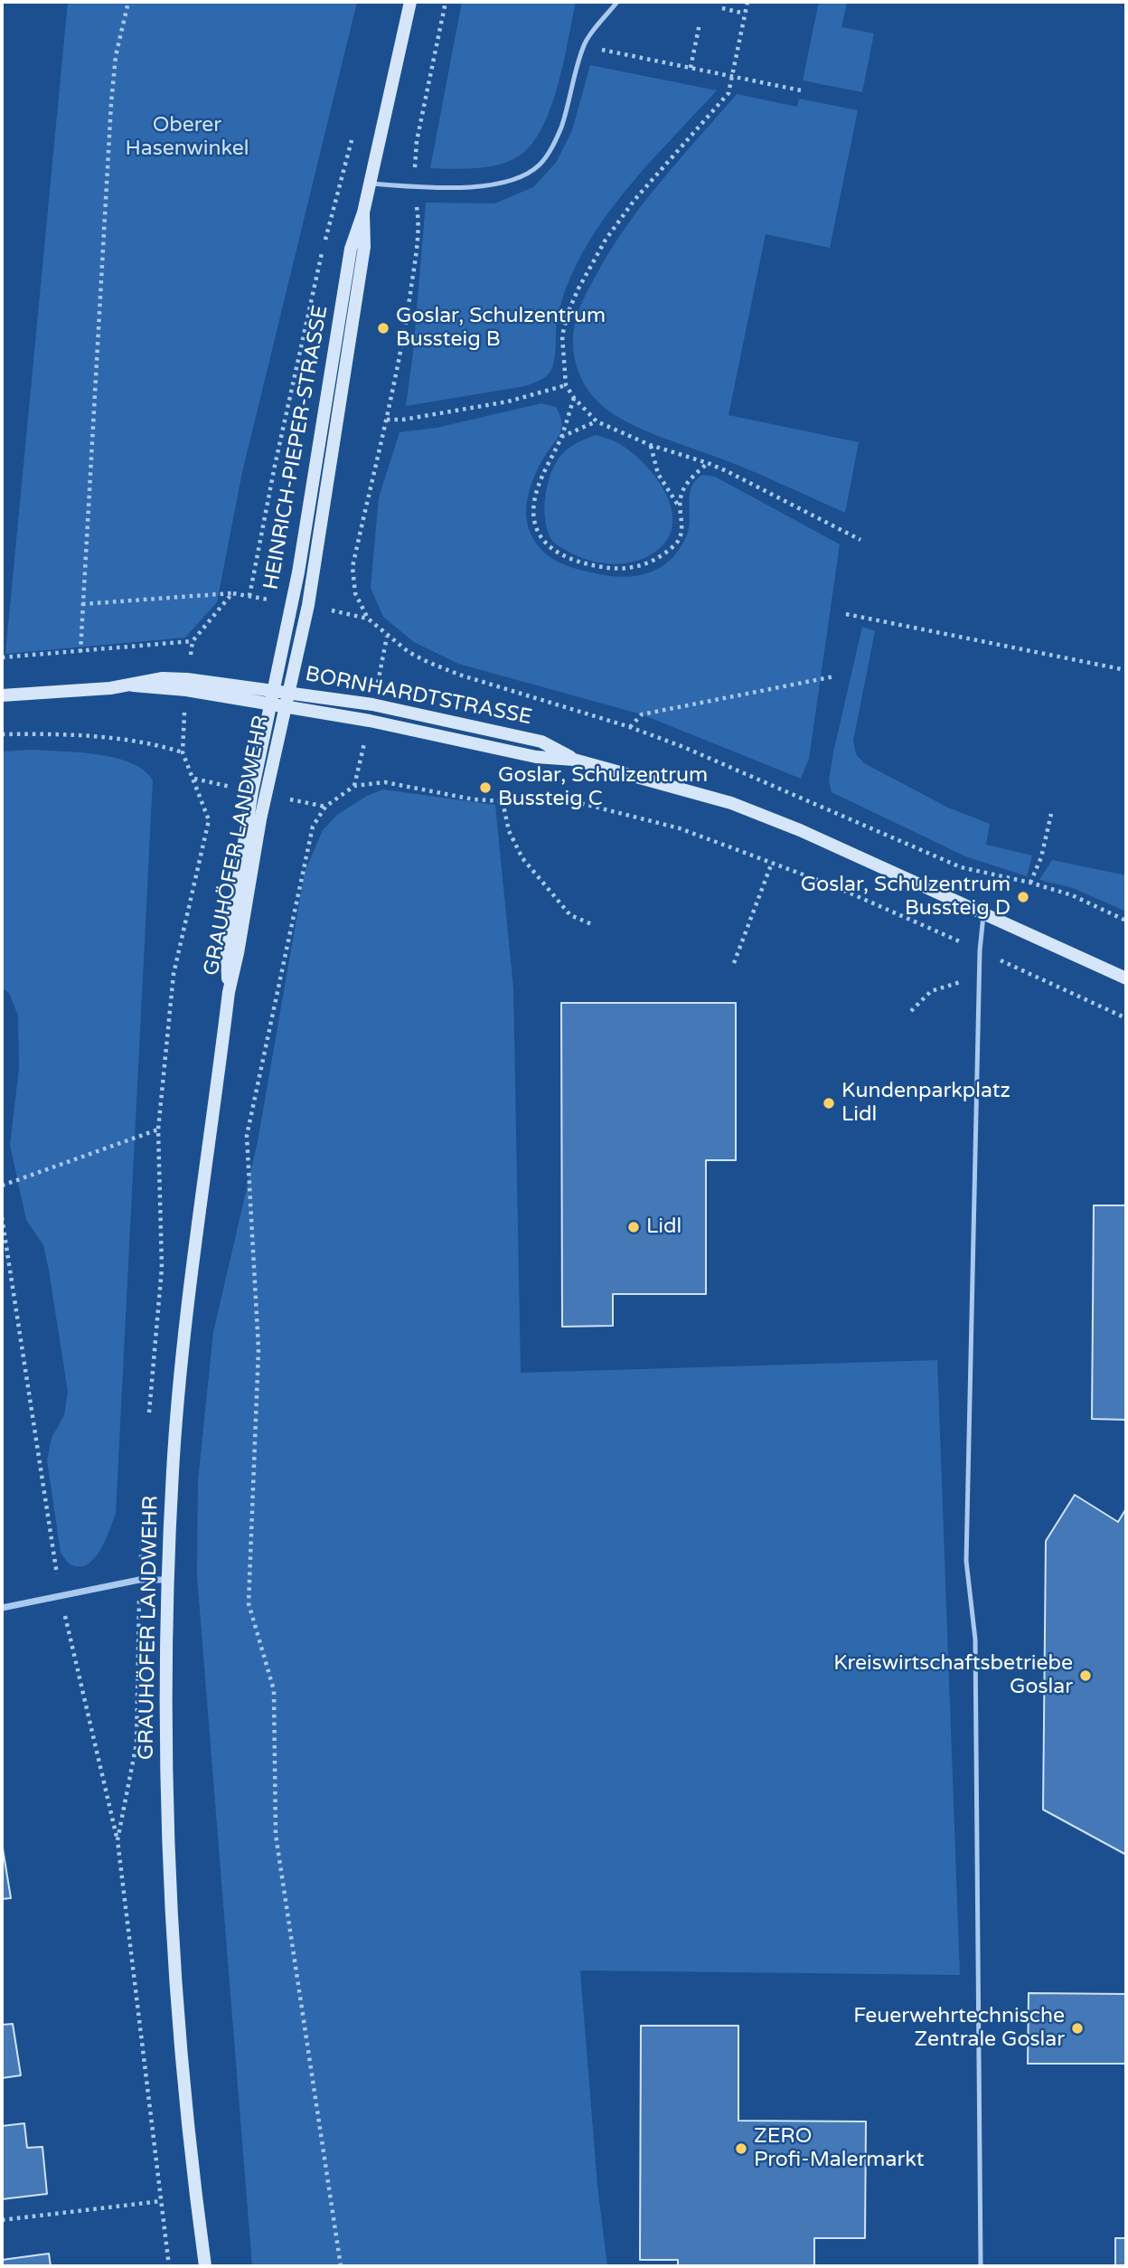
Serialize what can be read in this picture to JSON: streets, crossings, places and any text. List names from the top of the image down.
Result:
{
  "streets": {
    "street": ["HEINRICH-PIEPER-STRASSE", "BORNHARDTSTRASSE", "GRAUHÖFER LANDWEHR"]
  },
  "crossings": [
    ["HEINRICH-PIEPER-STRASSE", "BORNHARDTSTRASSE"],
    ["HEINRICH-PIEPER-STRASSE", "GRAUHÖFER LANDWEHR"],
    ["BORNHARDTSTRASSE", "GRAUHÖFER LANDWEHR"]
  ],
  "parks": ["Oberer Hasenwinkel"],
  "places": [
    "Goslar, Schulzentrum Bussteig B",
    "Goslar, Schulzentrum Bussteig C",
    "Goslar, Schulzentrum Bussteig D",
    "Kundenparkplatz Lidl",
    "Lidl",
    "Kreiswirtschaftsbetriebe Goslar",
    "Feuerwehrtechnische Zentrale Goslar",
    "ZERO Profi-Malermarkt"
  ]
}
